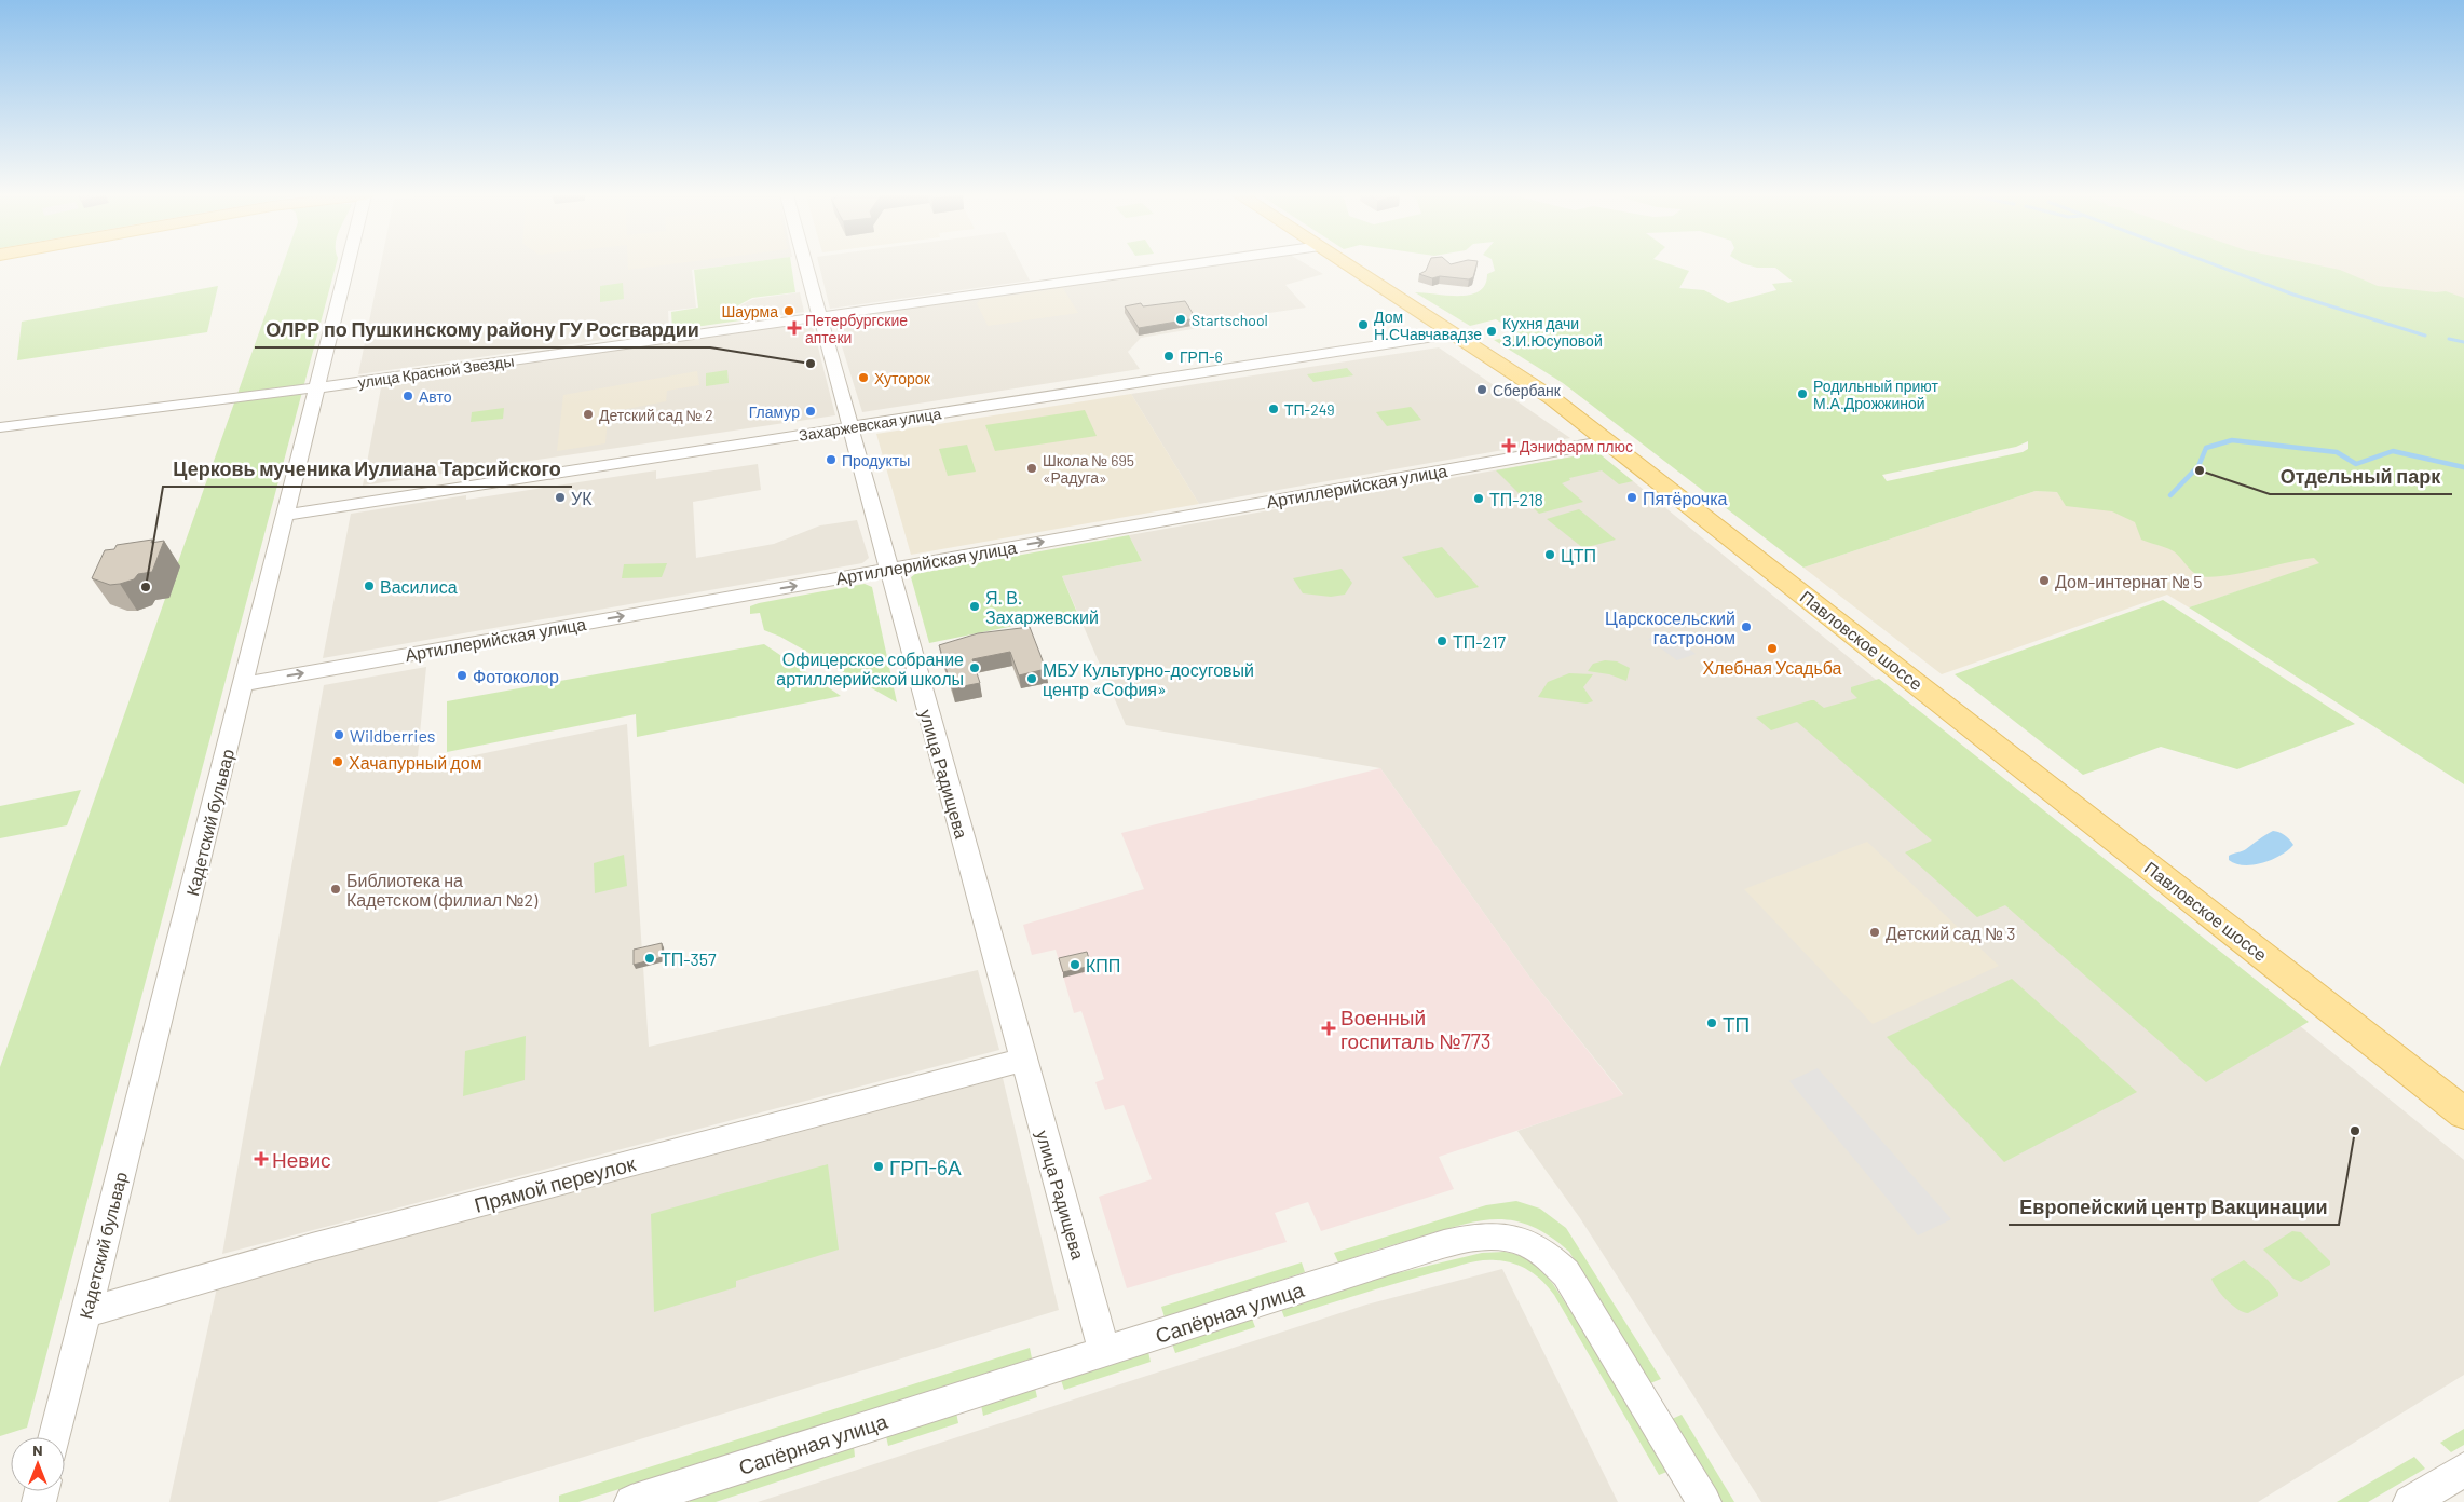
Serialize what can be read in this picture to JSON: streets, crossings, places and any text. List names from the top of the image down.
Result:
{
  "streets": {
    "main road": ["Павловское шоссе"],
    "street": [
      "улица Красной Звезды",
      "Захаржевская улица",
      "Артиллерийская улица",
      "улица Радищева",
      "Кадетский бульвар",
      "Прямой переулок",
      "Сапёрная улица"
    ]
  },
  "crossings": [
    ["улица Красной Звезды", "улица Радищева"],
    ["улица Красной Звезды", "Кадетский бульвар"],
    ["Захаржевская улица", "Павловское шоссе"],
    ["Захаржевская улица", "улица Радищева"],
    ["Захаржевская улица", "Кадетский бульвар"],
    ["Артиллерийская улица", "Павловское шоссе"],
    ["Артиллерийская улица", "улица Радищева"],
    ["Артиллерийская улица", "Кадетский бульвар"],
    ["улица Радищева", "Прямой переулок"],
    ["улица Радищева", "Сапёрная улица"],
    ["Кадетский бульвар", "Прямой переулок"]
  ],
  "one_way": ["Артиллерийская улица"],
  "places": {
    "other": [
      "Шаурма",
      "Startschool",
      "Дом Н.СЧавчавадзе",
      "Кухня дачи З.И.Юсуповой",
      "ГРП-6",
      "ОЛРР по Пушкинскому району ГУ Росгвардии",
      "Хуторок",
      "Сбербанк",
      "Родильный приют М.А.Дрожжиной",
      "Авто",
      "ТП-249",
      "Гламур",
      "Детский сад № 2",
      "Продукты",
      "Школа № 695 «Радуга»",
      "Отдельный парк",
      "УК",
      "Пятёрочка",
      "ТП-218",
      "ЦТП",
      "Дом-интернат № 5",
      "Василиса",
      "Церковь мученика Иулиана Тарсийского",
      "Я. В. Захаржевский",
      "Царскосельский гастроном",
      "ТП-217",
      "Хлебная Усадьба",
      "Офицерское собрание артиллерийской школы",
      "Фотоколор",
      "МБУ Культурно-досуговый центр «София»",
      "Wildberries",
      "Хачапурный дом",
      "Библиотека на Кадетском (филиал №2)",
      "Детский сад № 3",
      "ТП-357",
      "КПП",
      "ТП",
      "Европейский центр Вакцинации",
      "ГРП-6А"
    ],
    "health": [
      "Петербургские аптеки",
      "Дэнифарм плюс",
      "Военный госпиталь №773",
      "Невис"
    ]
  },
  "north": "top"
}
